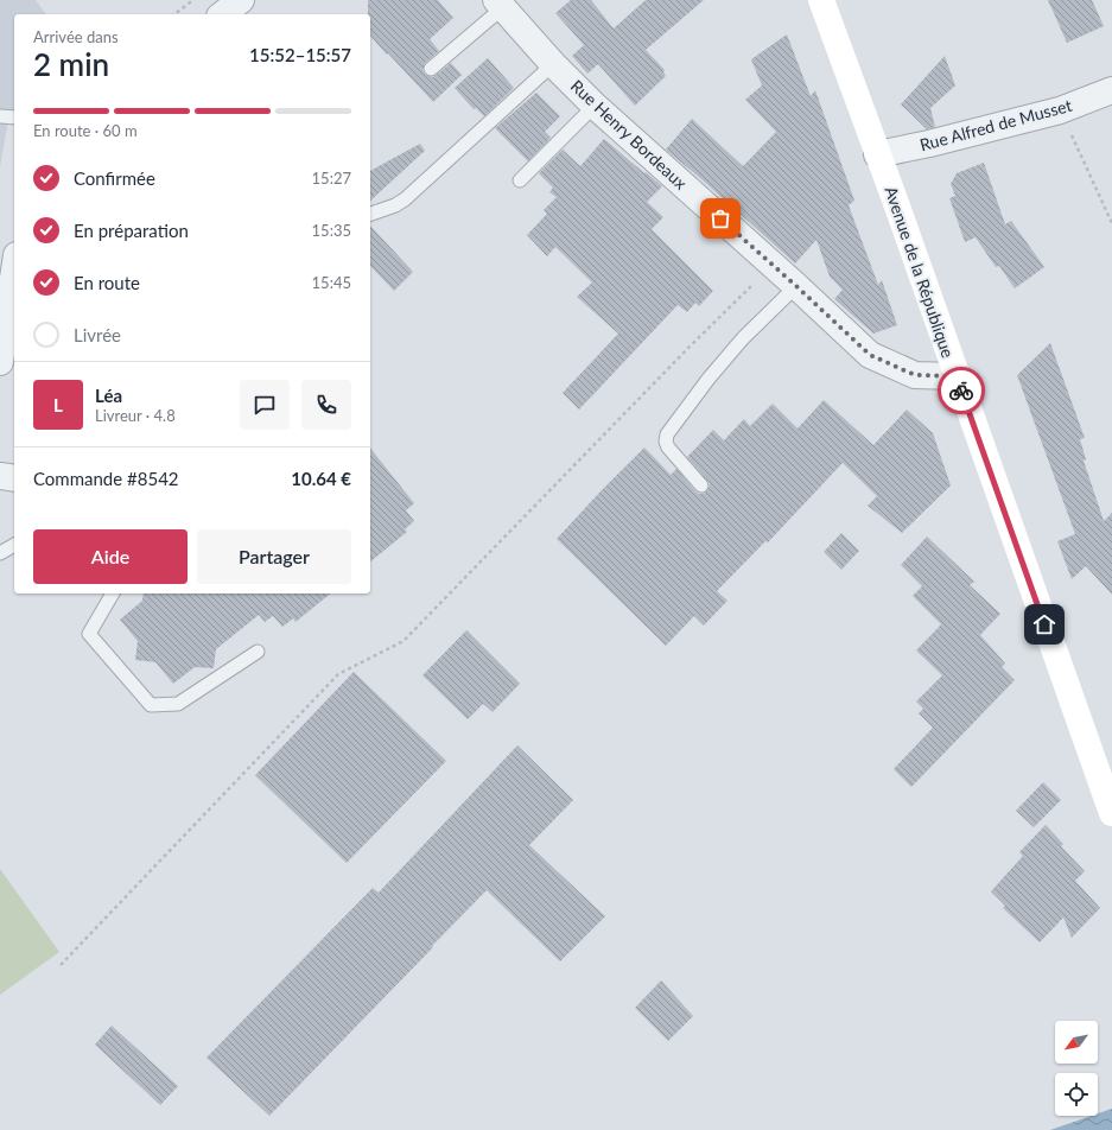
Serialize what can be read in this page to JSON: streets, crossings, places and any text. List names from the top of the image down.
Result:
{
  "streets": {
    "main road": ["Avenue de la République"],
    "street": ["Rue Alfred de Musset", "Rue Henry Bordeaux"]
  },
  "crossings": [
    ["Rue Alfred de Musset", "Avenue de la République"],
    ["Rue Henry Bordeaux", "Avenue de la République"]
  ],
  "north": "bottom left",
  "page": {
    "heading": ["2 min", "Arrivée dans", "15:52–15:57"],
    "panel": [
      "Léa",
      "Livreur · 4.8",
      "Commande #8542",
      "10.64 €"
    ],
    "bar": "En route · 60 m",
    "list": [
      ["Confirmée", "15:27"],
      ["En préparation", "15:35"],
      ["En route", "15:45"],
      "Livrée"
    ],
    "round": "L",
    "buttons": ["Aide", "Partager"]
  }
}
